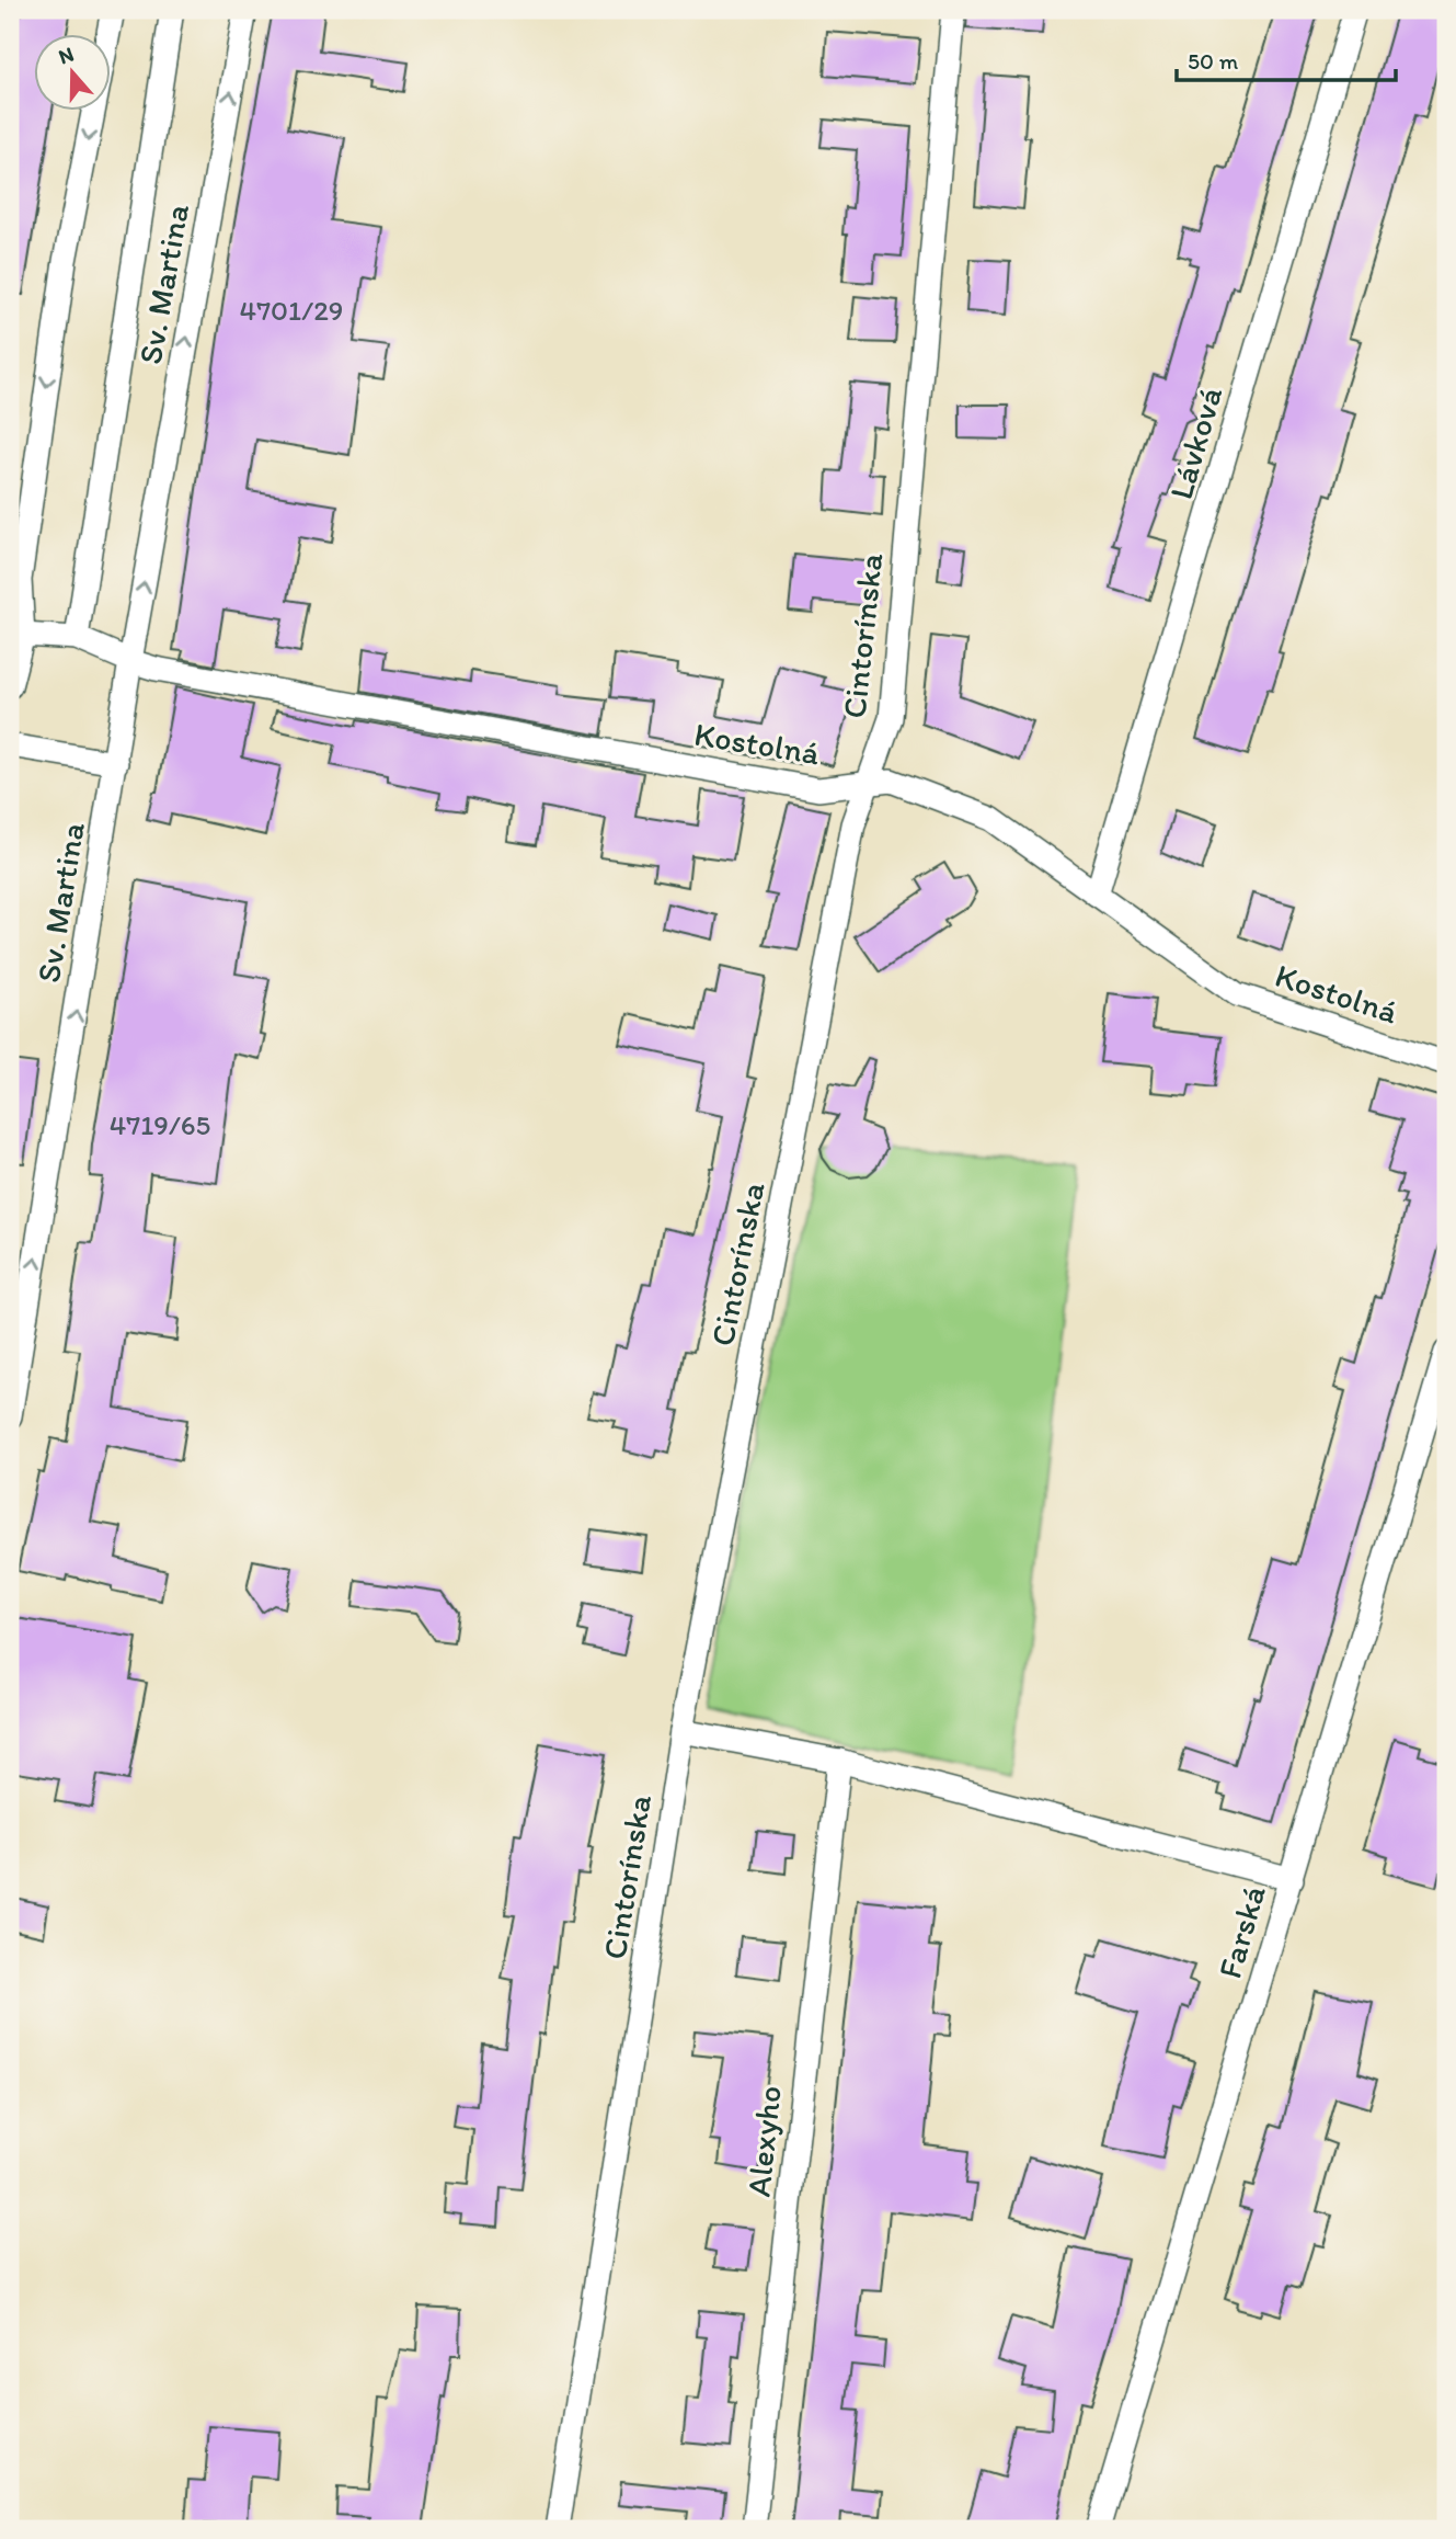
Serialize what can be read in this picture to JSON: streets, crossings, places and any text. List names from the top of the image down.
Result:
{
  "streets": {
    "street": [
      "Sv. Martina",
      "Lávková",
      "Cintorínska",
      "Kostolná",
      "Farská",
      "Alexyho"
    ]
  },
  "crossings": [
    ["Sv. Martina", "Kostolná"],
    ["Lávková", "Kostolná"],
    ["Cintorínska", "Kostolná"]
  ],
  "house_numbers": ["4701/29", "4719/65"],
  "scale_bar": "50 m",
  "north": "top"
}
